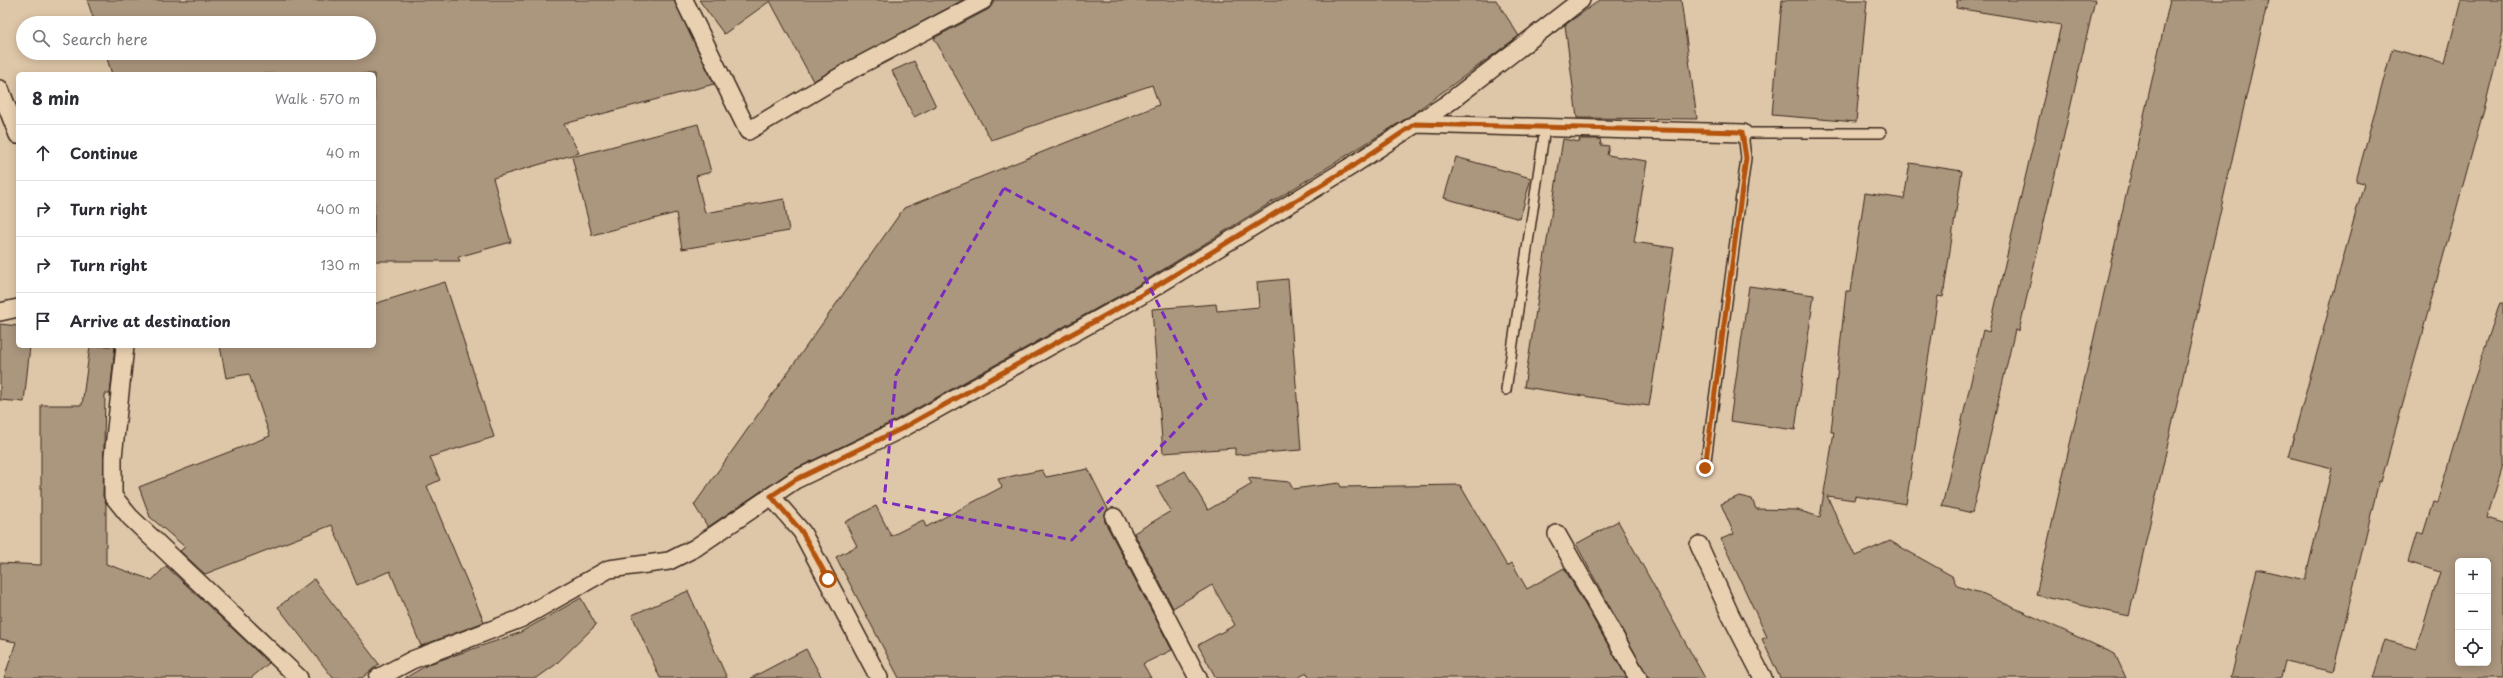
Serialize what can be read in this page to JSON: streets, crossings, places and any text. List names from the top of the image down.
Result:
{
  "page": {
    "search": "Search here",
    "heading": ["8 min", "Walk · 570 m"],
    "list": [
      ["Continue", "40 m"],
      ["Turn right", "400 m"],
      ["Turn right", "130 m"],
      "Arrive at destination"
    ],
    "map_buttons": ["+", "−"]
  }
}
